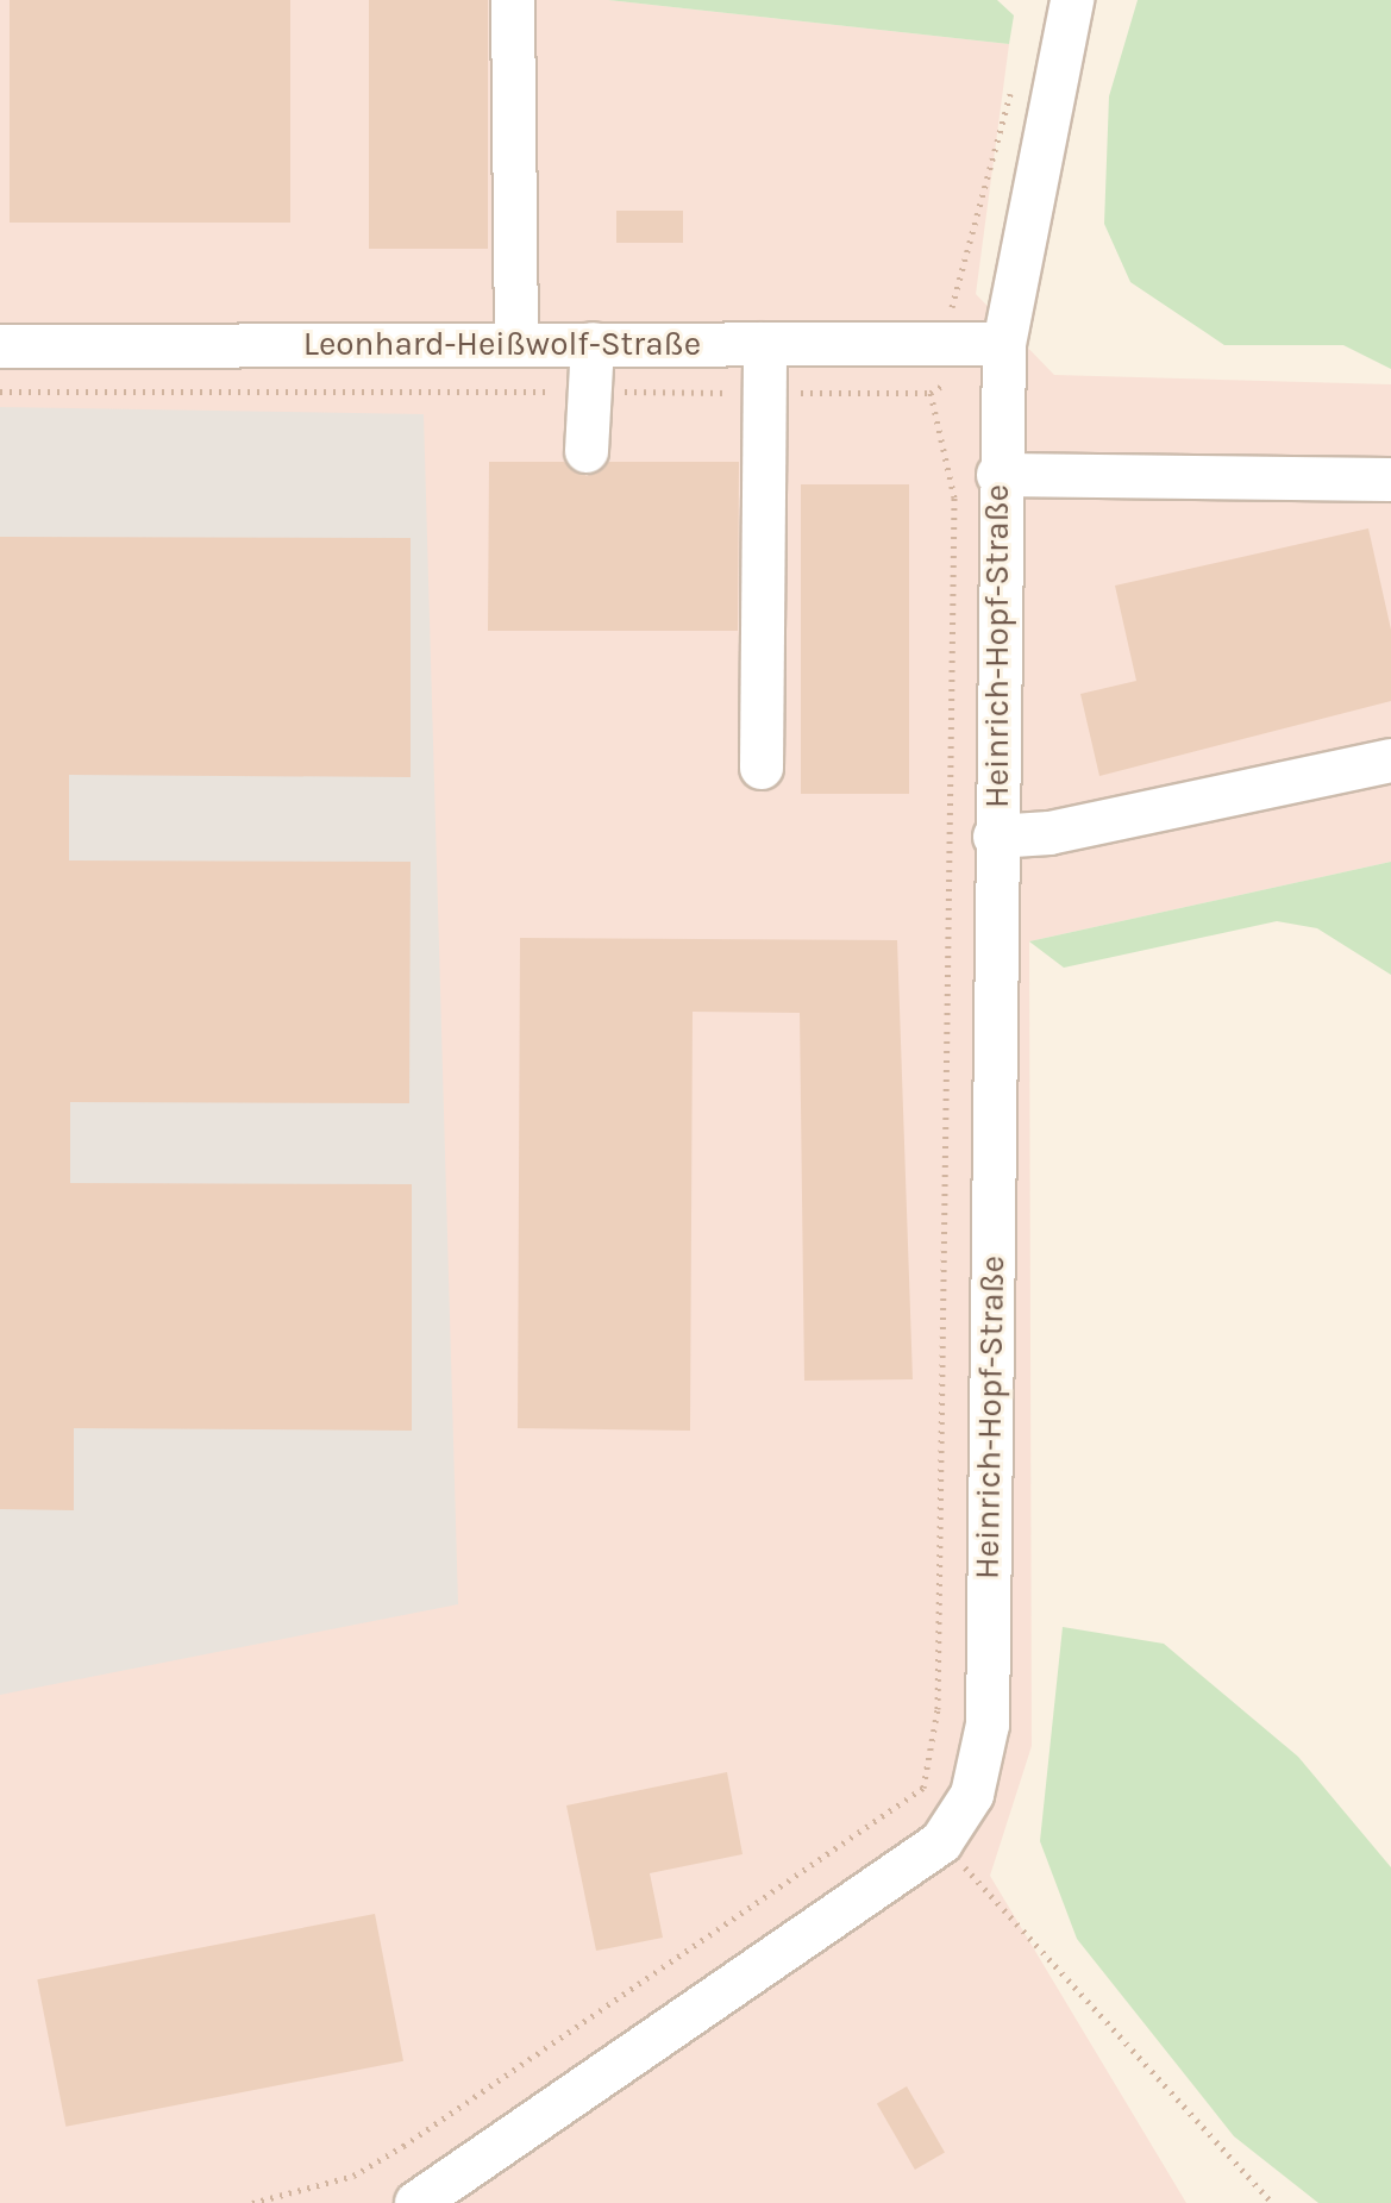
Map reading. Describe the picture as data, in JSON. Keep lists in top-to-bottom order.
{
  "streets": {
    "street": ["Leonhard-Heißwolf-Straße", "Heinrich-Hopf-Straße"]
  },
  "crossings": [
    ["Leonhard-Heißwolf-Straße", "Heinrich-Hopf-Straße"]
  ]
}
